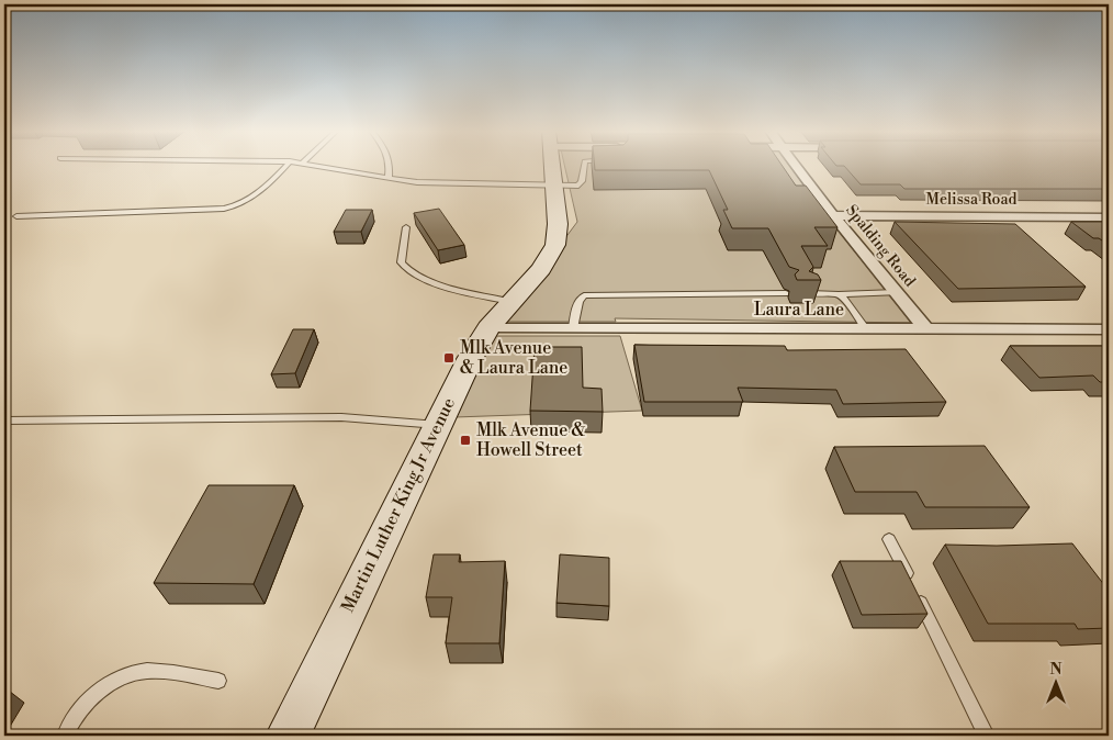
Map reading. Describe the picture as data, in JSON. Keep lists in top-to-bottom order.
{
  "streets": {
    "street": [
      "Melissa Road",
      "Spalding Road",
      "Laura Lane",
      "Martin Luther King Jr Avenue"
    ]
  },
  "crossings": [
    ["Melissa Road", "Spalding Road"],
    ["Spalding Road", "Laura Lane"],
    ["Laura Lane", "Martin Luther King Jr Avenue"]
  ],
  "places": {
    "transit": ["Mlk Avenue & Laura Lane", "Mlk Avenue & Howell Street"]
  },
  "north": "top"
}
